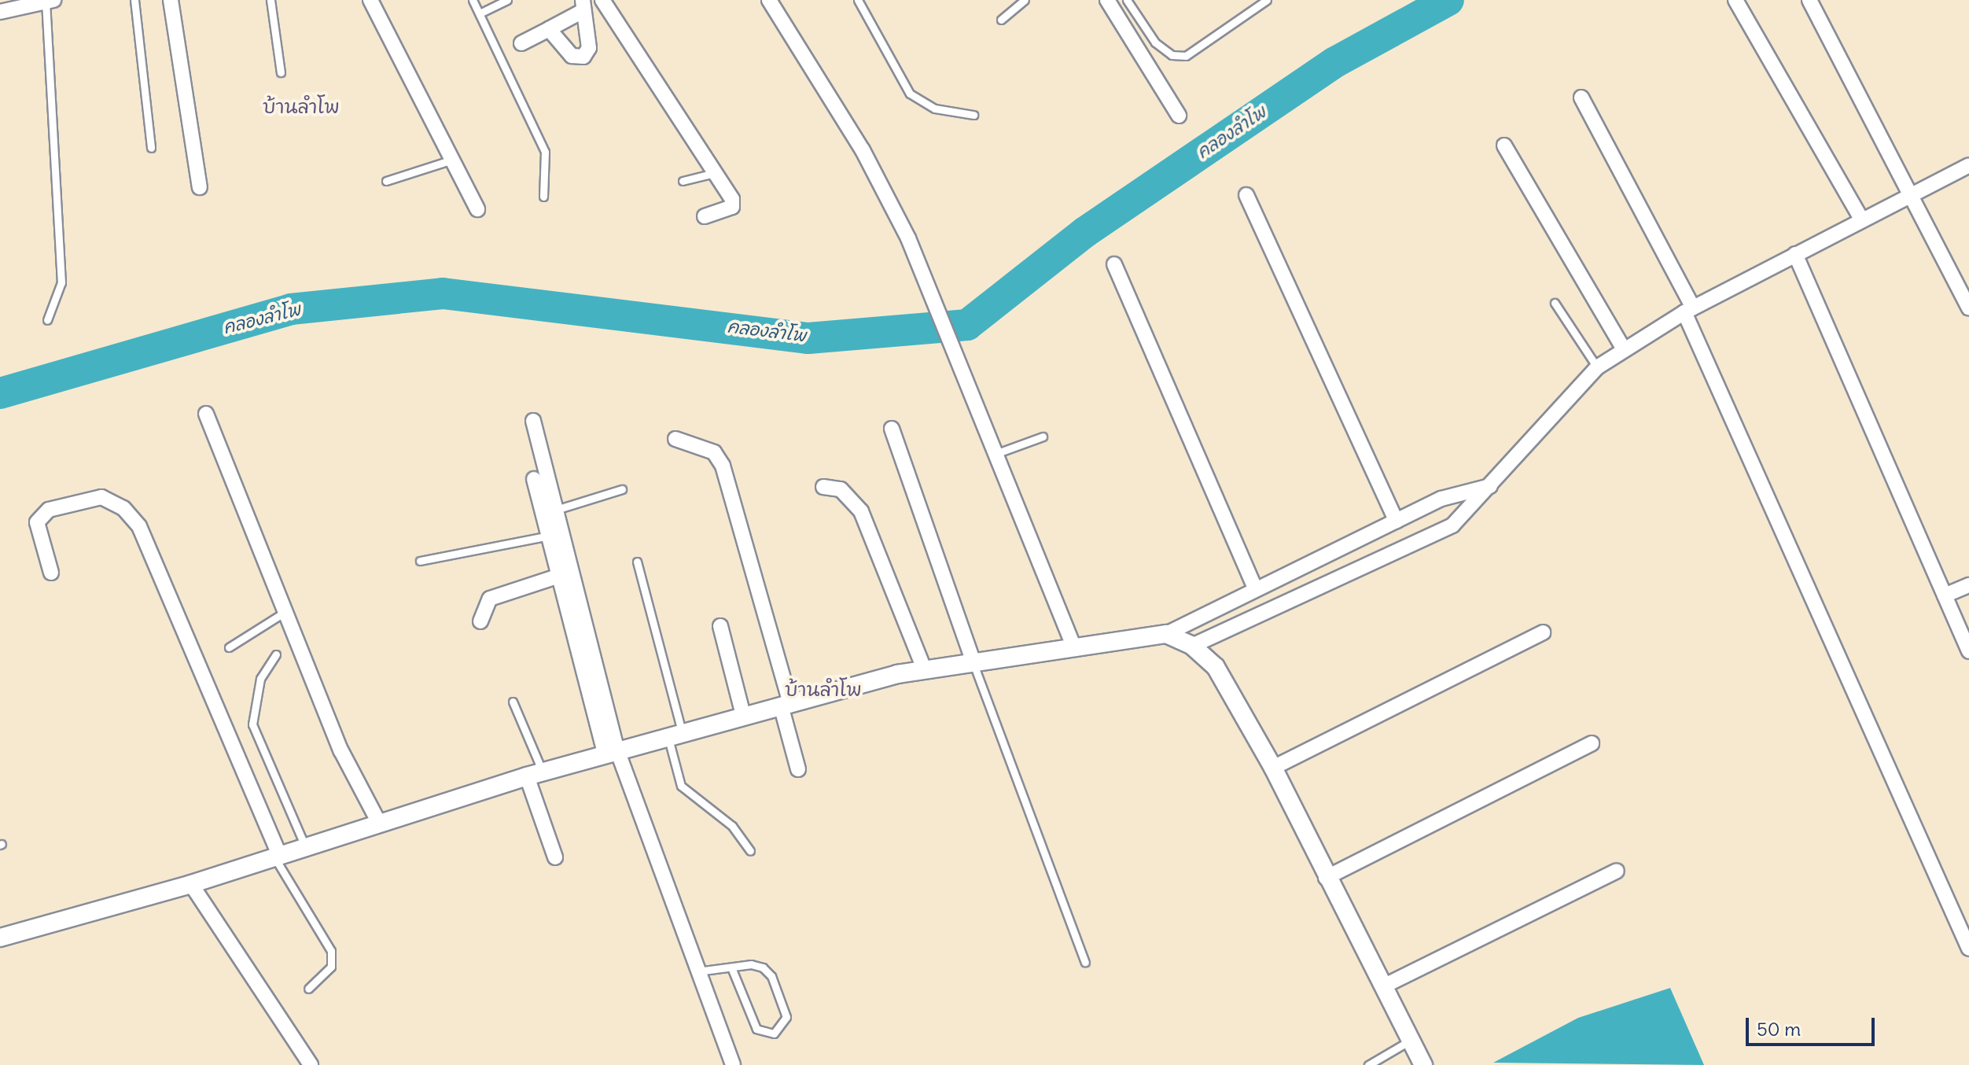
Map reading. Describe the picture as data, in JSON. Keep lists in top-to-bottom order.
{
  "districts": ["บ้านลำโพ", "บ้านลำโพ"],
  "water": ["คลองลำโพ"],
  "scale_bar": "50 m"
}
